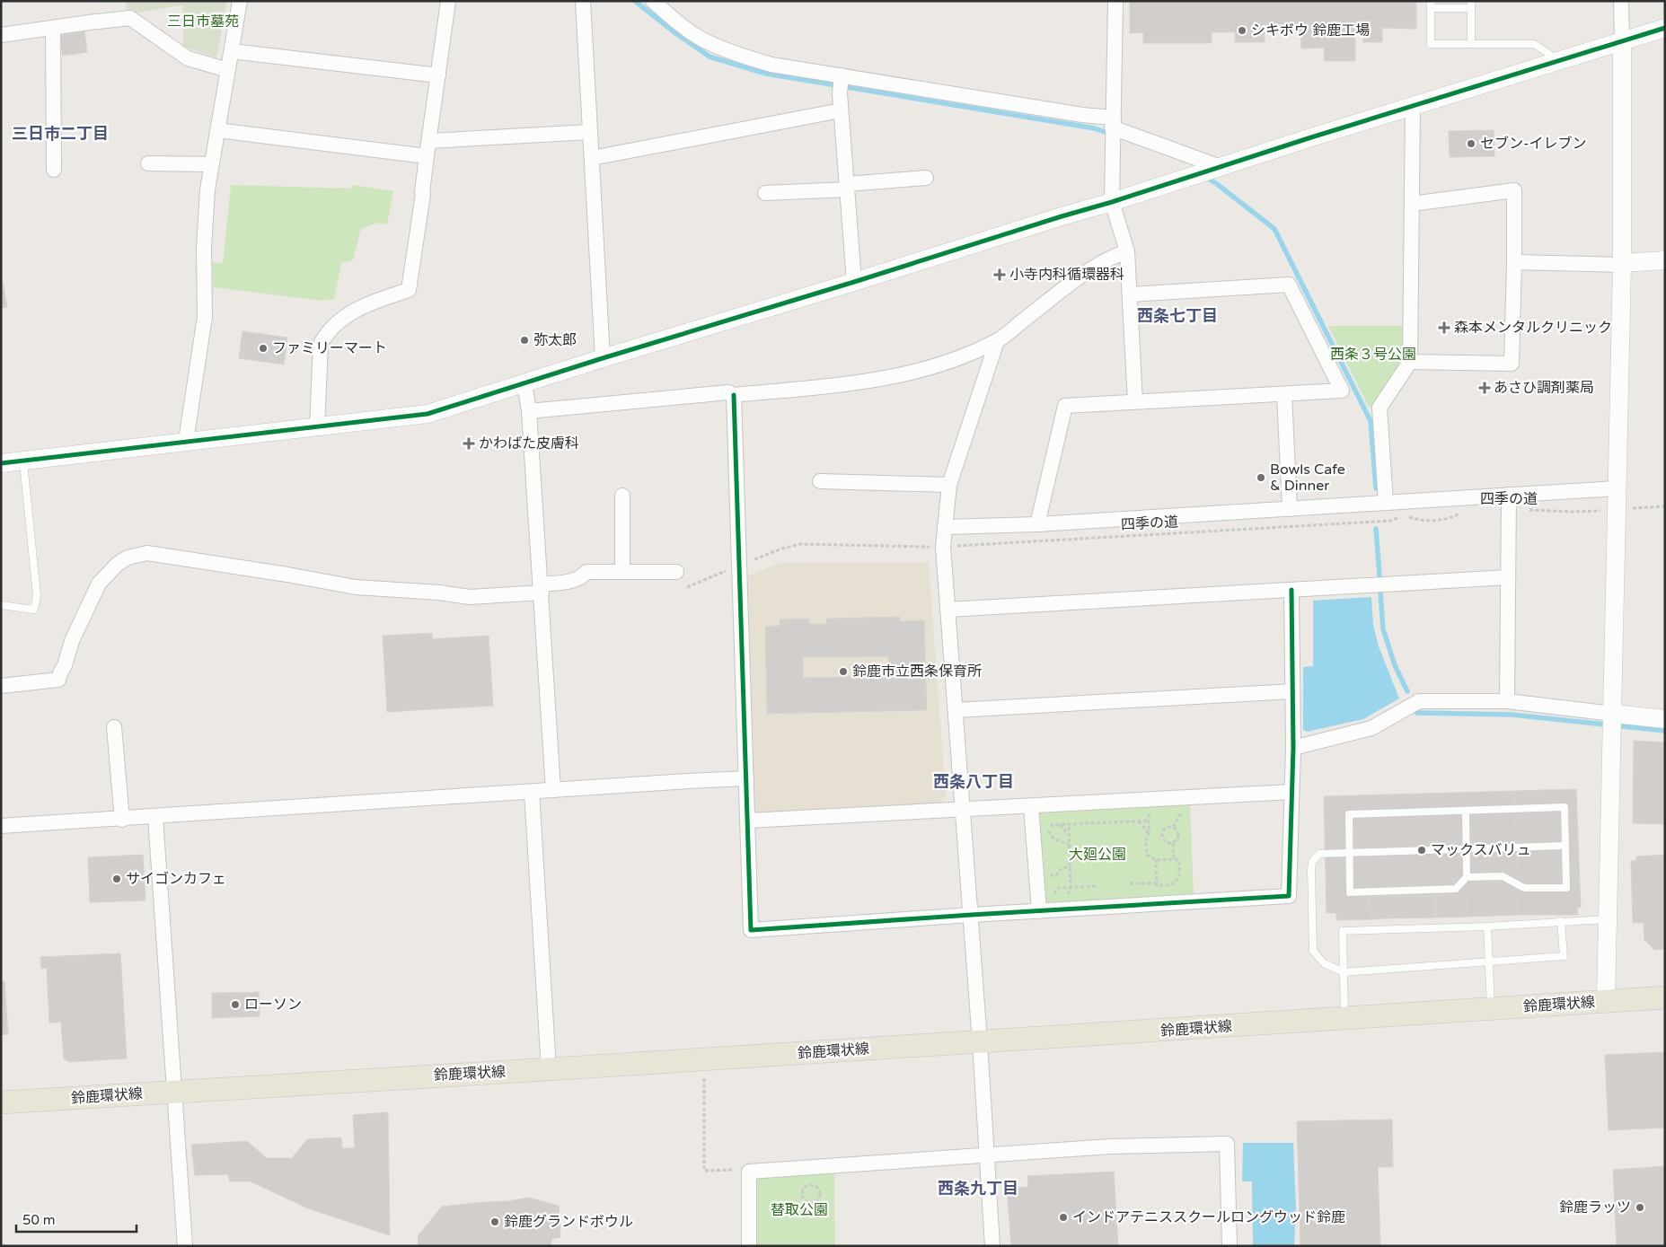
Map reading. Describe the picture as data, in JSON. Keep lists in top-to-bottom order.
{
  "streets": {
    "main road": ["鈴鹿環状線"],
    "path": ["四季の道"]
  },
  "districts": [
    "三日市二丁目",
    "西条七丁目",
    "西条八丁目",
    "西条九丁目"
  ],
  "parks": [
    "三日市墓苑",
    "西条３号公園",
    "大廻公園",
    "替取公園"
  ],
  "places": {
    "other": [
      "シキボウ 鈴鹿工場",
      "セブン-イレブン",
      "弥太郎",
      "ファミリーマート",
      "Bowls Cafe & Dinner",
      "鈴鹿市立西条保育所",
      "マックスバリュ",
      "サイゴンカフェ",
      "ローソン",
      "鈴鹿ラッツ",
      "インドアテニススクールロングウッド鈴鹿",
      "鈴鹿グランドボウル"
    ],
    "health": [
      "小寺内科循環器科",
      "森本メンタルクリニック",
      "あさひ調剤薬局",
      "かわばた皮膚科"
    ]
  },
  "scale_bar": "50 m"
}
